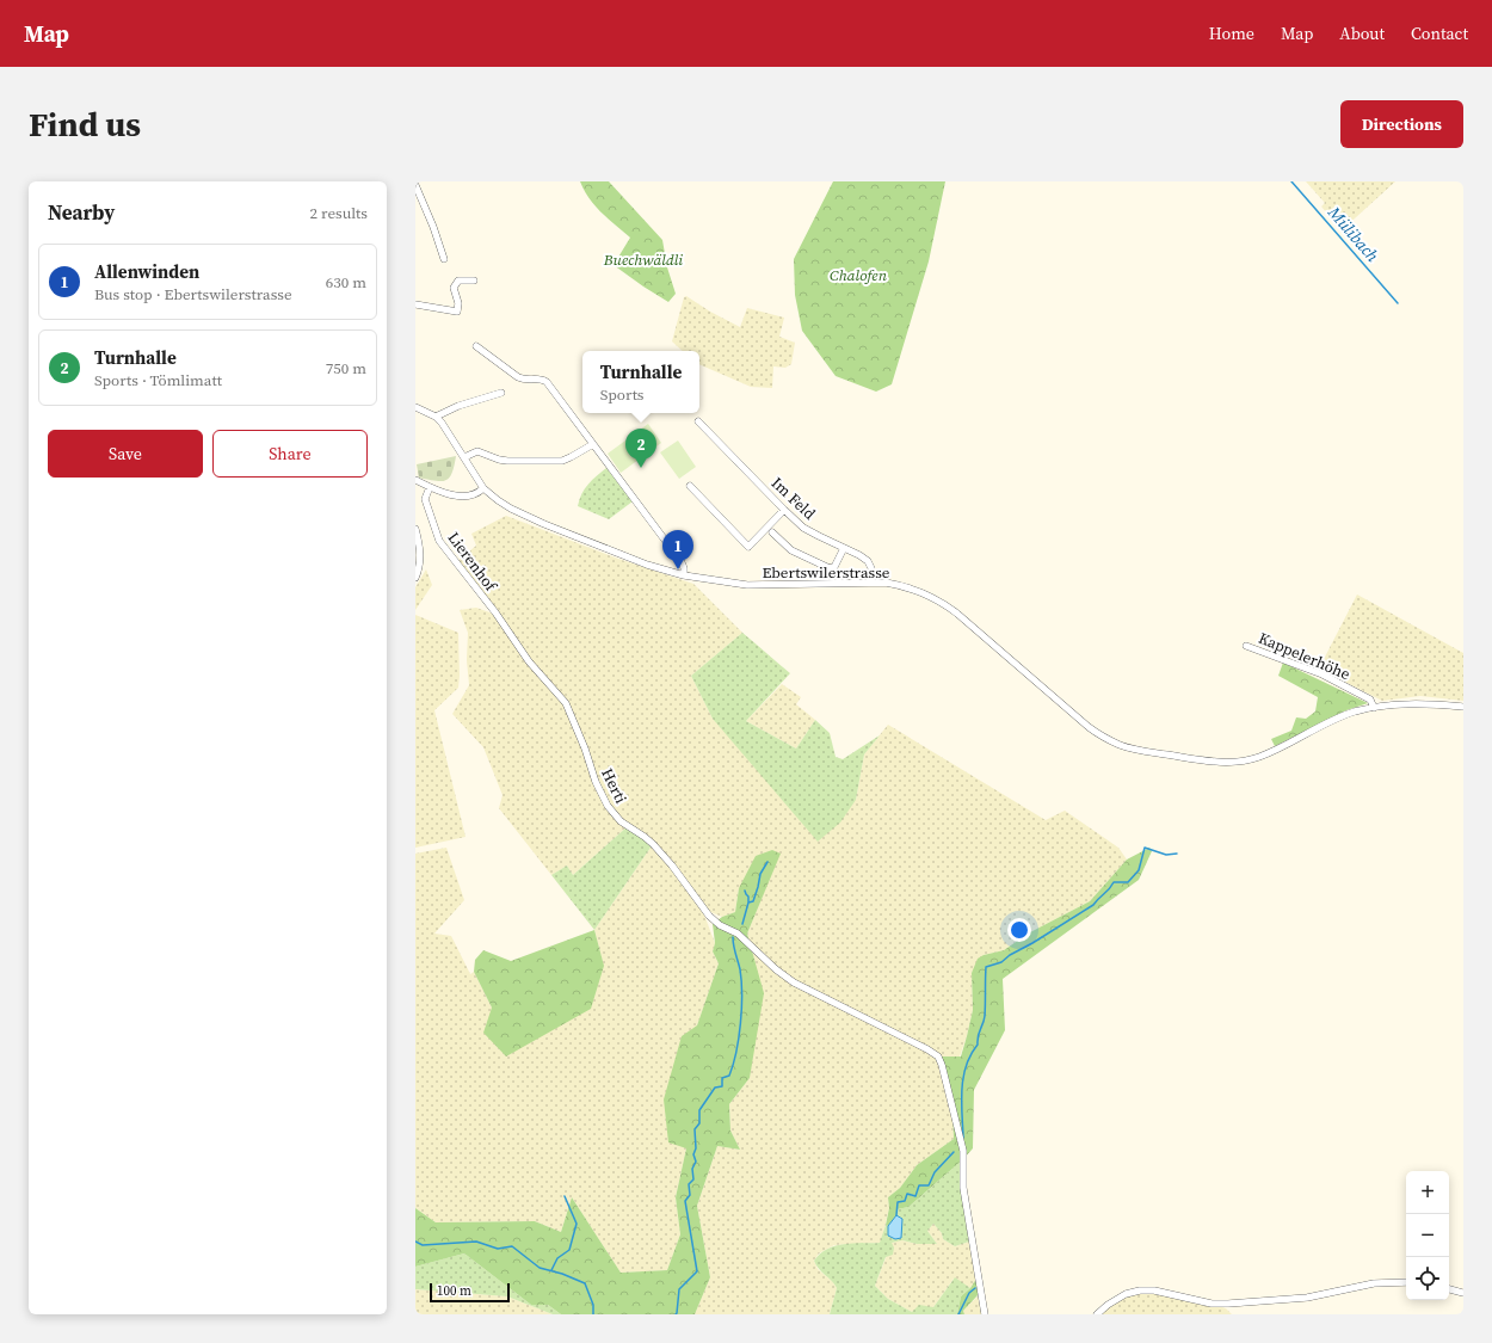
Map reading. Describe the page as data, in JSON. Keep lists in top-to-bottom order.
{
  "streets": {
    "street": [
      "Im Feld",
      "Lierenhof",
      "Ebertswilerstrasse",
      "Kappelerhöhe",
      "Herti"
    ]
  },
  "crossings": [
    ["Im Feld", "Ebertswilerstrasse"],
    ["Lierenhof", "Herti"],
    ["Ebertswilerstrasse", "Kappelerhöhe"]
  ],
  "water": ["Mülibach"],
  "parks": ["Buechwäldli", "Chalofen"],
  "scale_bar": "100 m",
  "page": {
    "header": "Map",
    "nav": [
      "Home",
      "Map",
      "About",
      "Contact"
    ],
    "buttons": [
      "Directions",
      ["Save", "Share"]
    ],
    "title": "Find us",
    "heading": ["Nearby", "2 results"],
    "list": [
      {
        "mark": "1",
        "name": "Allenwinden",
        "note": "Bus stop · Ebertswilerstrasse",
        "value": "630 m"
      },
      {
        "mark": "2",
        "name": "Turnhalle",
        "note": "Sports · Tömlimatt",
        "value": "750 m"
      }
    ],
    "popup": ["Turnhalle", "Sports"],
    "pins": ["2", "1"],
    "map_buttons": ["+", "−"],
    "scale": "100 m"
  }
}
